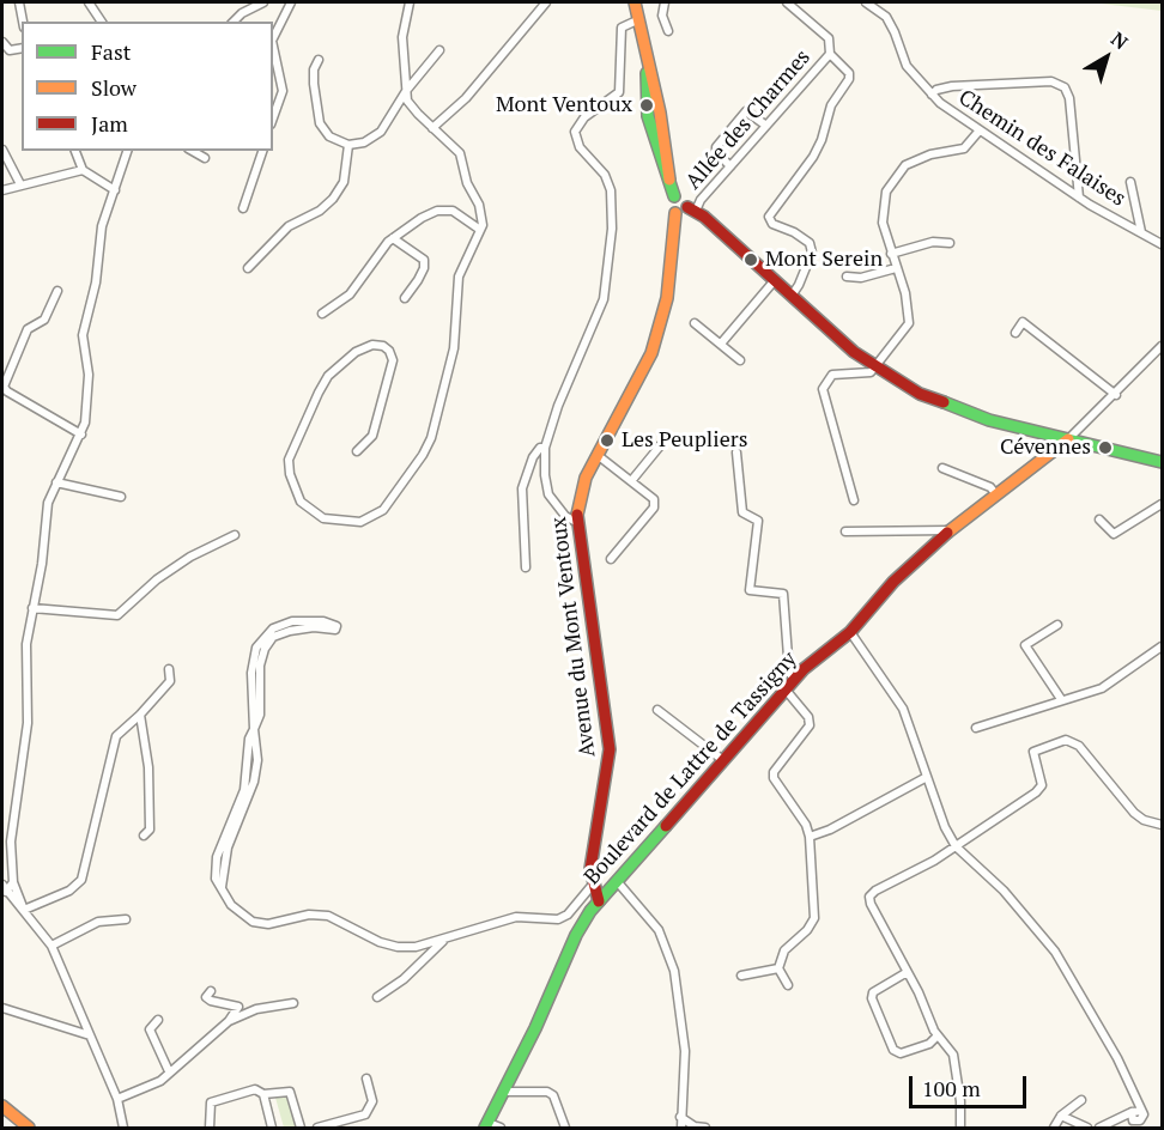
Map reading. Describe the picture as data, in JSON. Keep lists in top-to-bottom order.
{
  "streets": {
    "street": [
      "Allée des Charmes",
      "Chemin des Falaises",
      "Avenue du Mont Ventoux",
      "Boulevard de Lattre de Tassigny"
    ]
  },
  "crossings": [
    ["Avenue du Mont Ventoux", "Boulevard de Lattre de Tassigny"]
  ],
  "places": [
    "Mont Ventoux",
    "Mont Serein",
    "Les Peupliers",
    "Cévennes"
  ],
  "legend": ["Fast", "Slow", "Jam"],
  "scale_bar": "100 m",
  "north": "top right"
}
